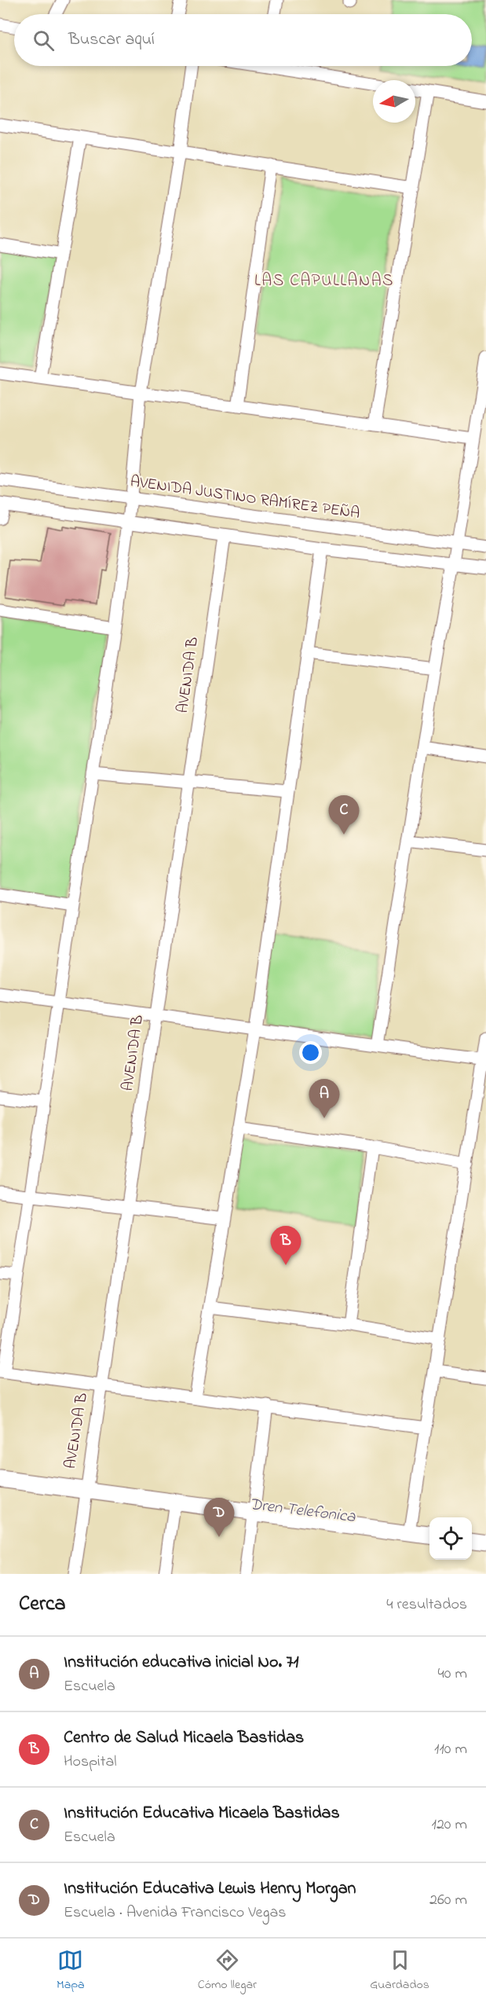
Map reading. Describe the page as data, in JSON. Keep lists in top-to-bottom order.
{
  "streets": {
    "street": ["AVENIDA JUSTINO RAMÍREZ PEÑA", "AVENIDA B"]
  },
  "districts": ["LAS CAPULLANAS"],
  "water": ["Dren Telefonica"],
  "north": "left",
  "page": {
    "search": "Buscar aquí",
    "pins": [
      "C",
      "A",
      "B",
      "D"
    ],
    "heading": ["Cerca", "4 resultados"],
    "list": [
      {
        "mark": "A",
        "name": "Institución educativa inicial No. 71",
        "note": "Escuela",
        "value": "40 m"
      },
      {
        "mark": "B",
        "name": "Centro de Salud Micaela Bastidas",
        "note": "Hospital",
        "value": "110 m"
      },
      {
        "mark": "C",
        "name": "Institución Educativa Micaela Bastidas",
        "note": "Escuela",
        "value": "120 m"
      },
      {
        "mark": "D",
        "name": "Institución Educativa Lewis Henry Morgan",
        "note": "Escuela · Avenida Francisco Vegas",
        "value": "260 m"
      }
    ],
    "nav": ["Mapa", "Cómo llegar", "Guardados"]
  }
}
